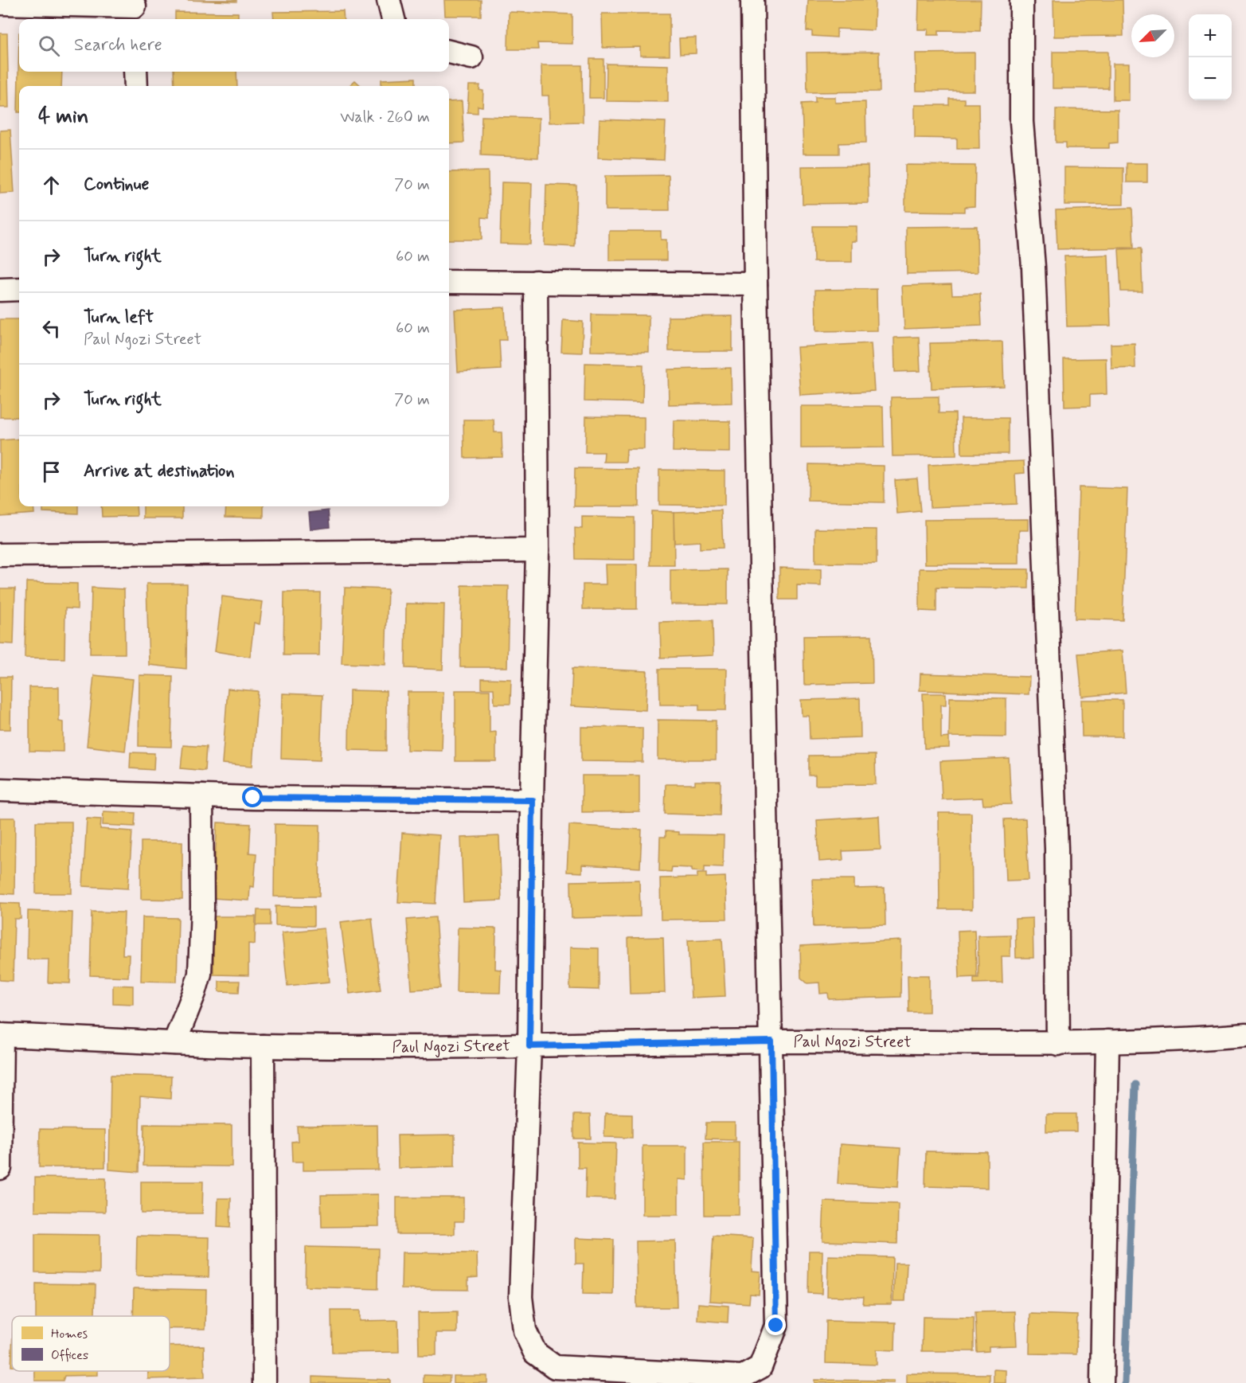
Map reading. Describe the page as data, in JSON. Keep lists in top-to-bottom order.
{
  "streets": {
    "street": ["Paul Ngozi Street"]
  },
  "legend": ["Homes", "Offices"],
  "north": "bottom left",
  "page": {
    "map_buttons": ["+", "−"],
    "search": "Search here",
    "heading": ["4 min", "Walk · 260 m"],
    "list": [
      ["Continue", "70 m"],
      ["Turn right", "60 m"],
      ["Turn left", "Paul Ngozi Street", "60 m"],
      ["Turn right", "70 m"],
      "Arrive at destination"
    ]
  }
}
